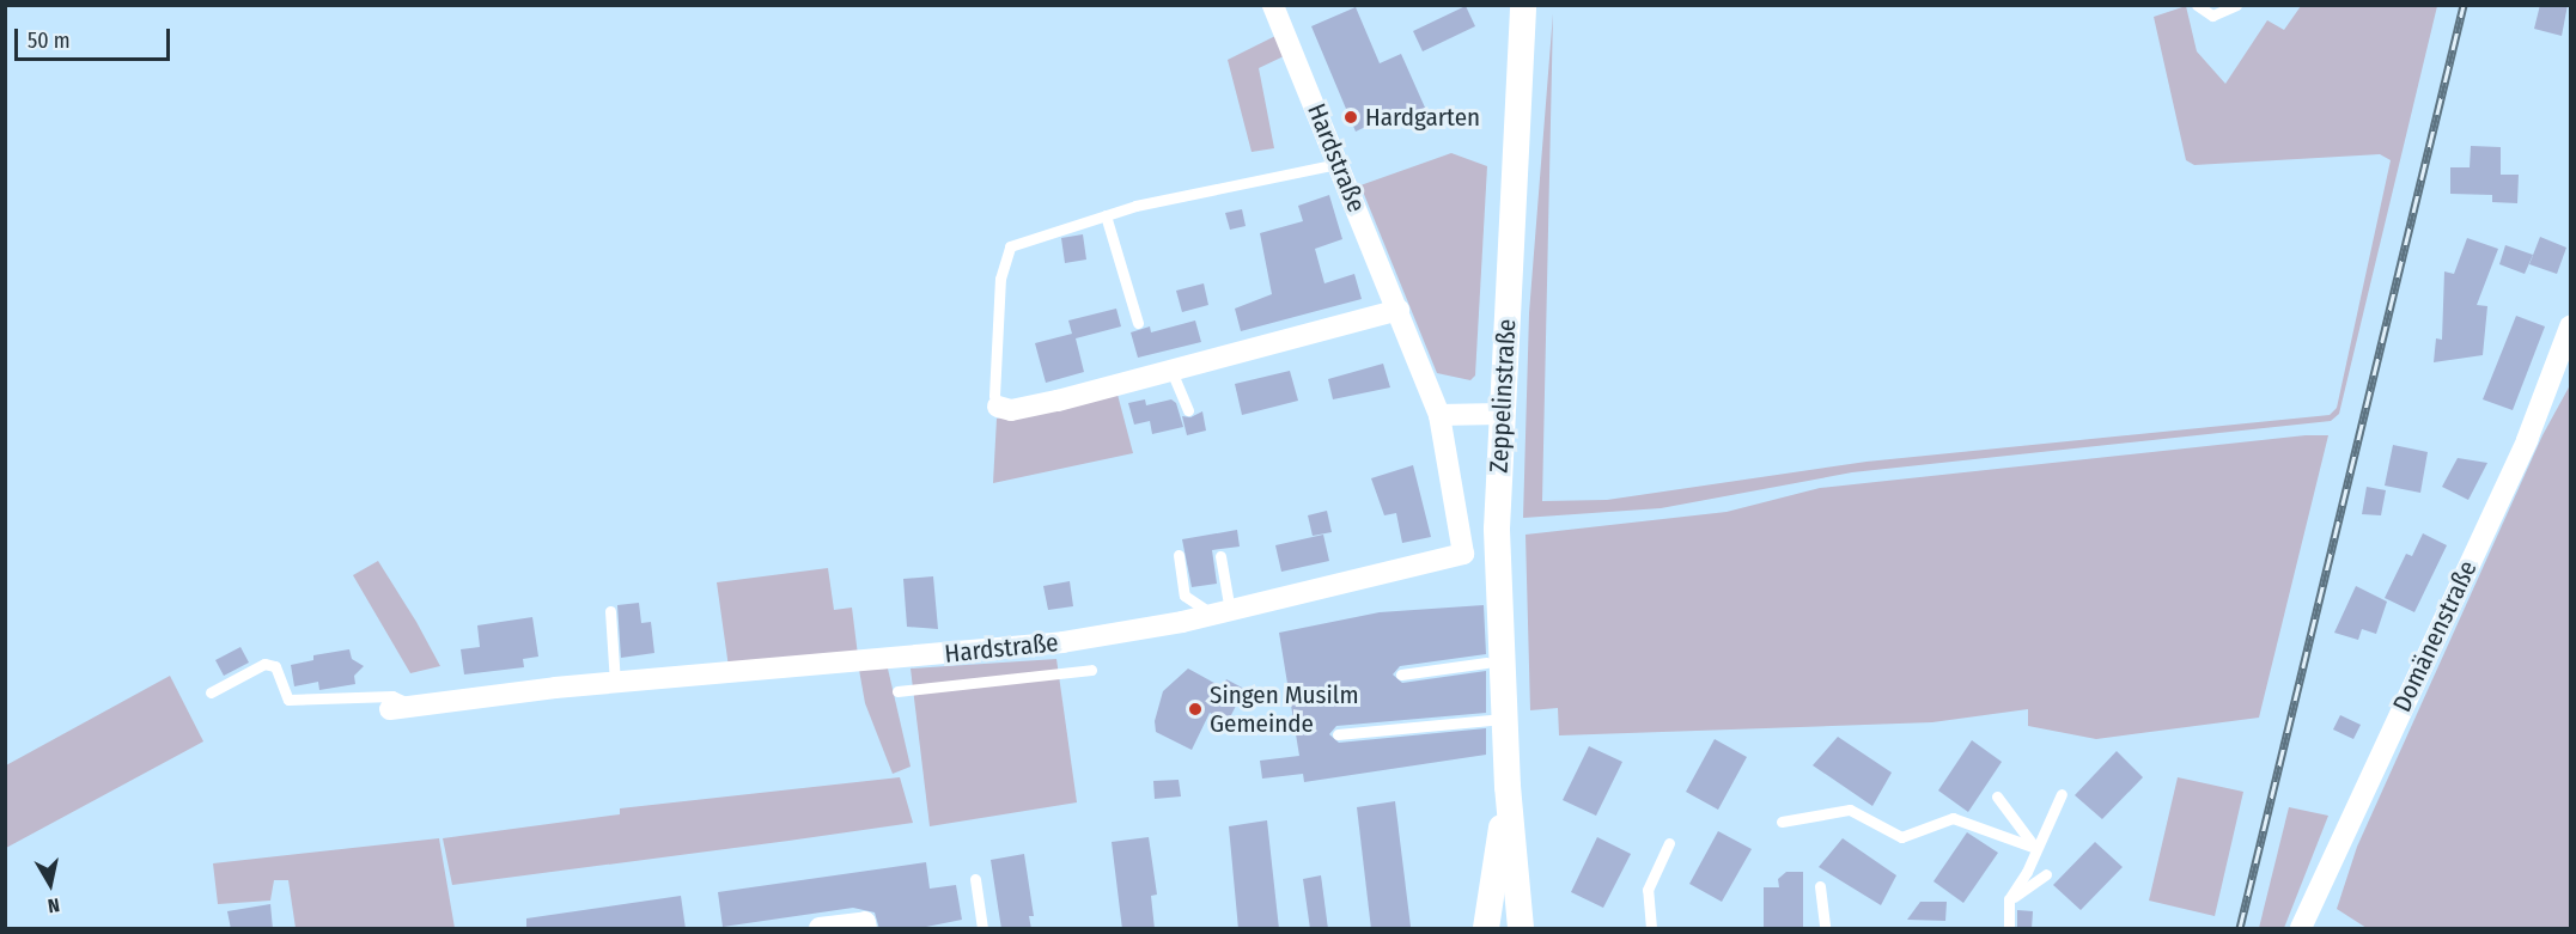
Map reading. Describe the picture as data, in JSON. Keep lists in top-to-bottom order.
{
  "streets": {
    "street": ["Hardstraße", "Zeppelinstraße", "Domänenstraße"]
  },
  "places": ["Hardgarten", "Singen Musilm Gemeinde"],
  "scale_bar": "50 m",
  "north": "bottom"
}
